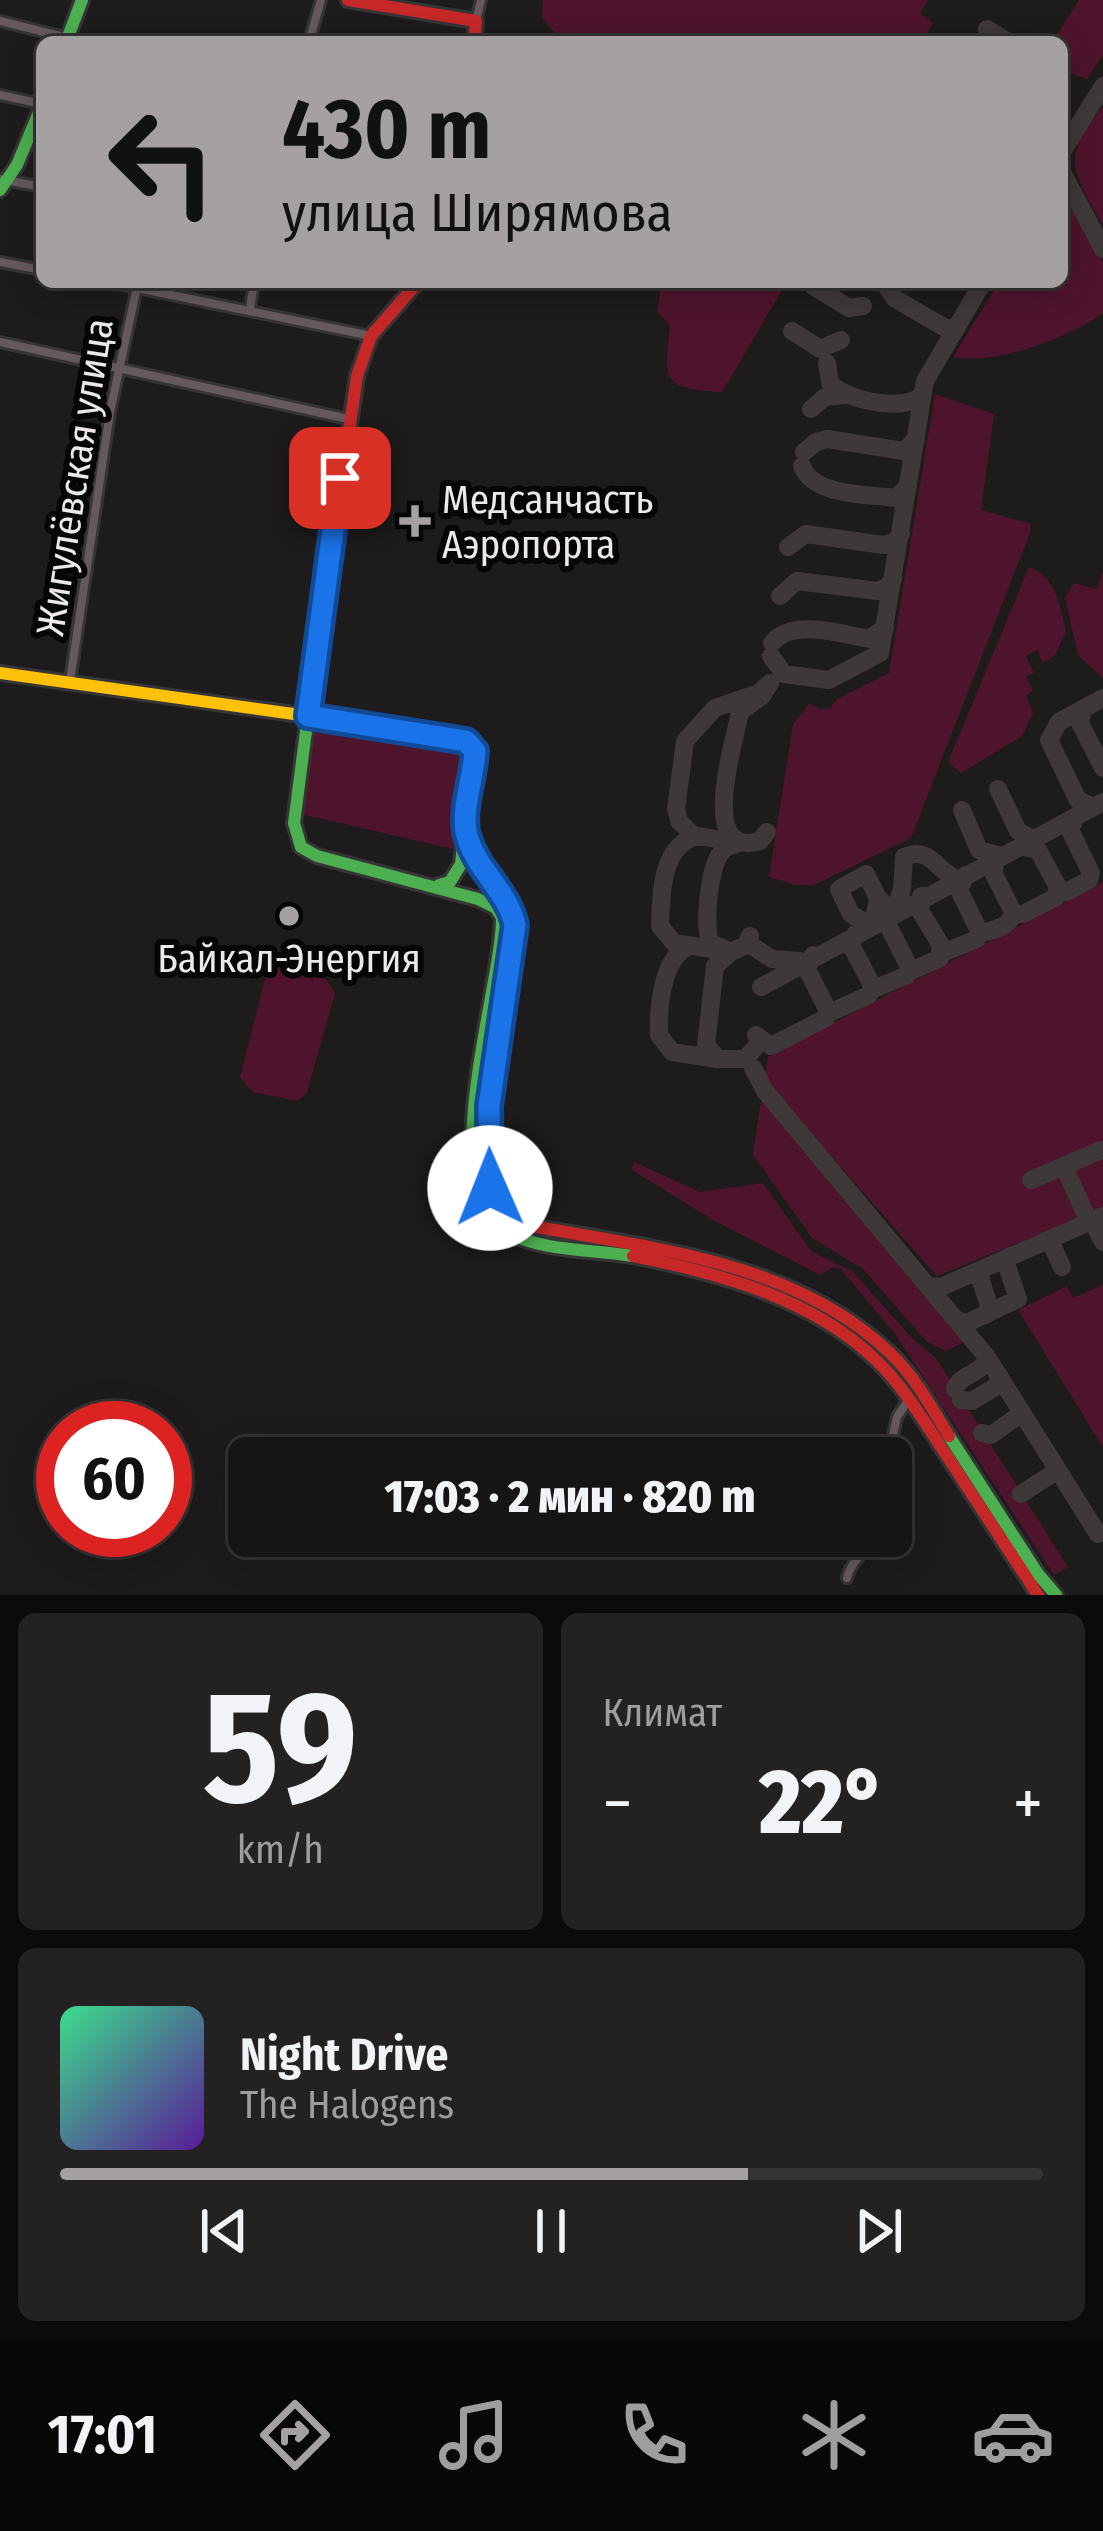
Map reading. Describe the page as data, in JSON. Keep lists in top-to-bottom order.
{
  "streets": {
    "street": ["Жигулёвская улица"]
  },
  "places": {
    "health": ["Медсанчасть Аэропорта"],
    "other": ["Байкал-Энергия"]
  },
  "page": {
    "turn": ["430 m", "улица Ширямова"],
    "limit": "60",
    "trip": "17:03 · 2 мин · 820 m",
    "tile": [
      ["59", "km/h"],
      "Климат"
    ],
    "heat": ["−", "22°", "+"],
    "song": ["Night Drive", "The Halogens"],
    "tabs": "17:01"
  }
}
